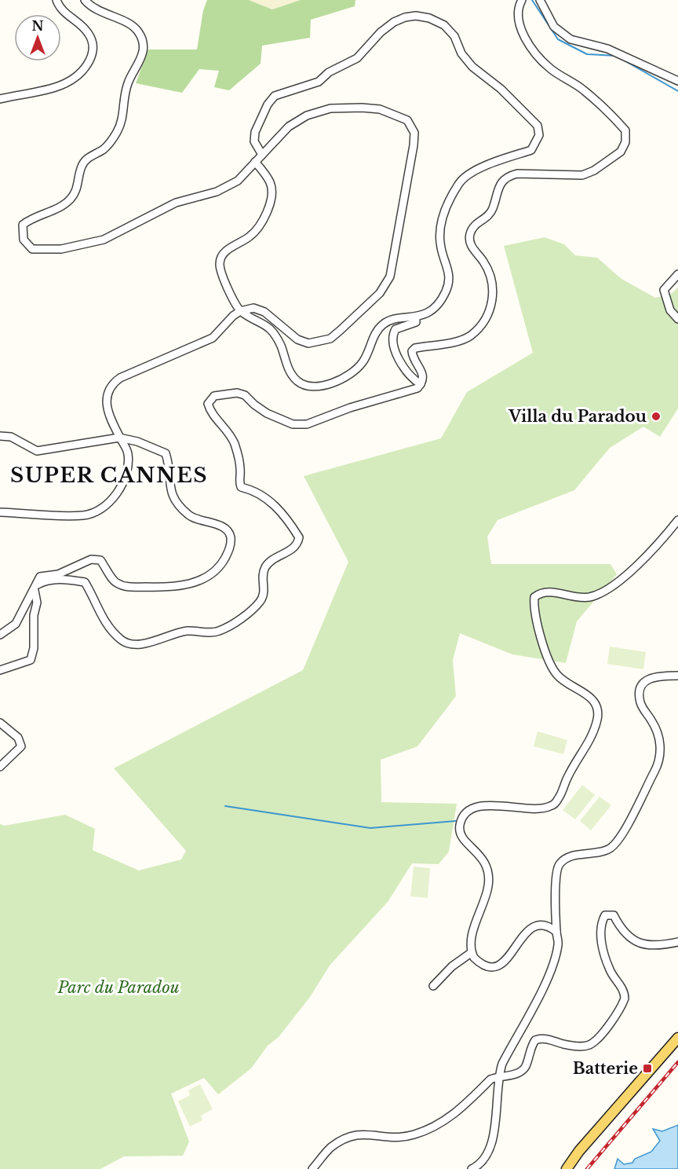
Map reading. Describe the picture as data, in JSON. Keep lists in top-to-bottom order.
{
  "districts": ["SUPER CANNES"],
  "parks": ["Parc du Paradou"],
  "places": {
    "other": ["Villa du Paradou"],
    "transit": ["Batterie"]
  },
  "north": "top"
}
